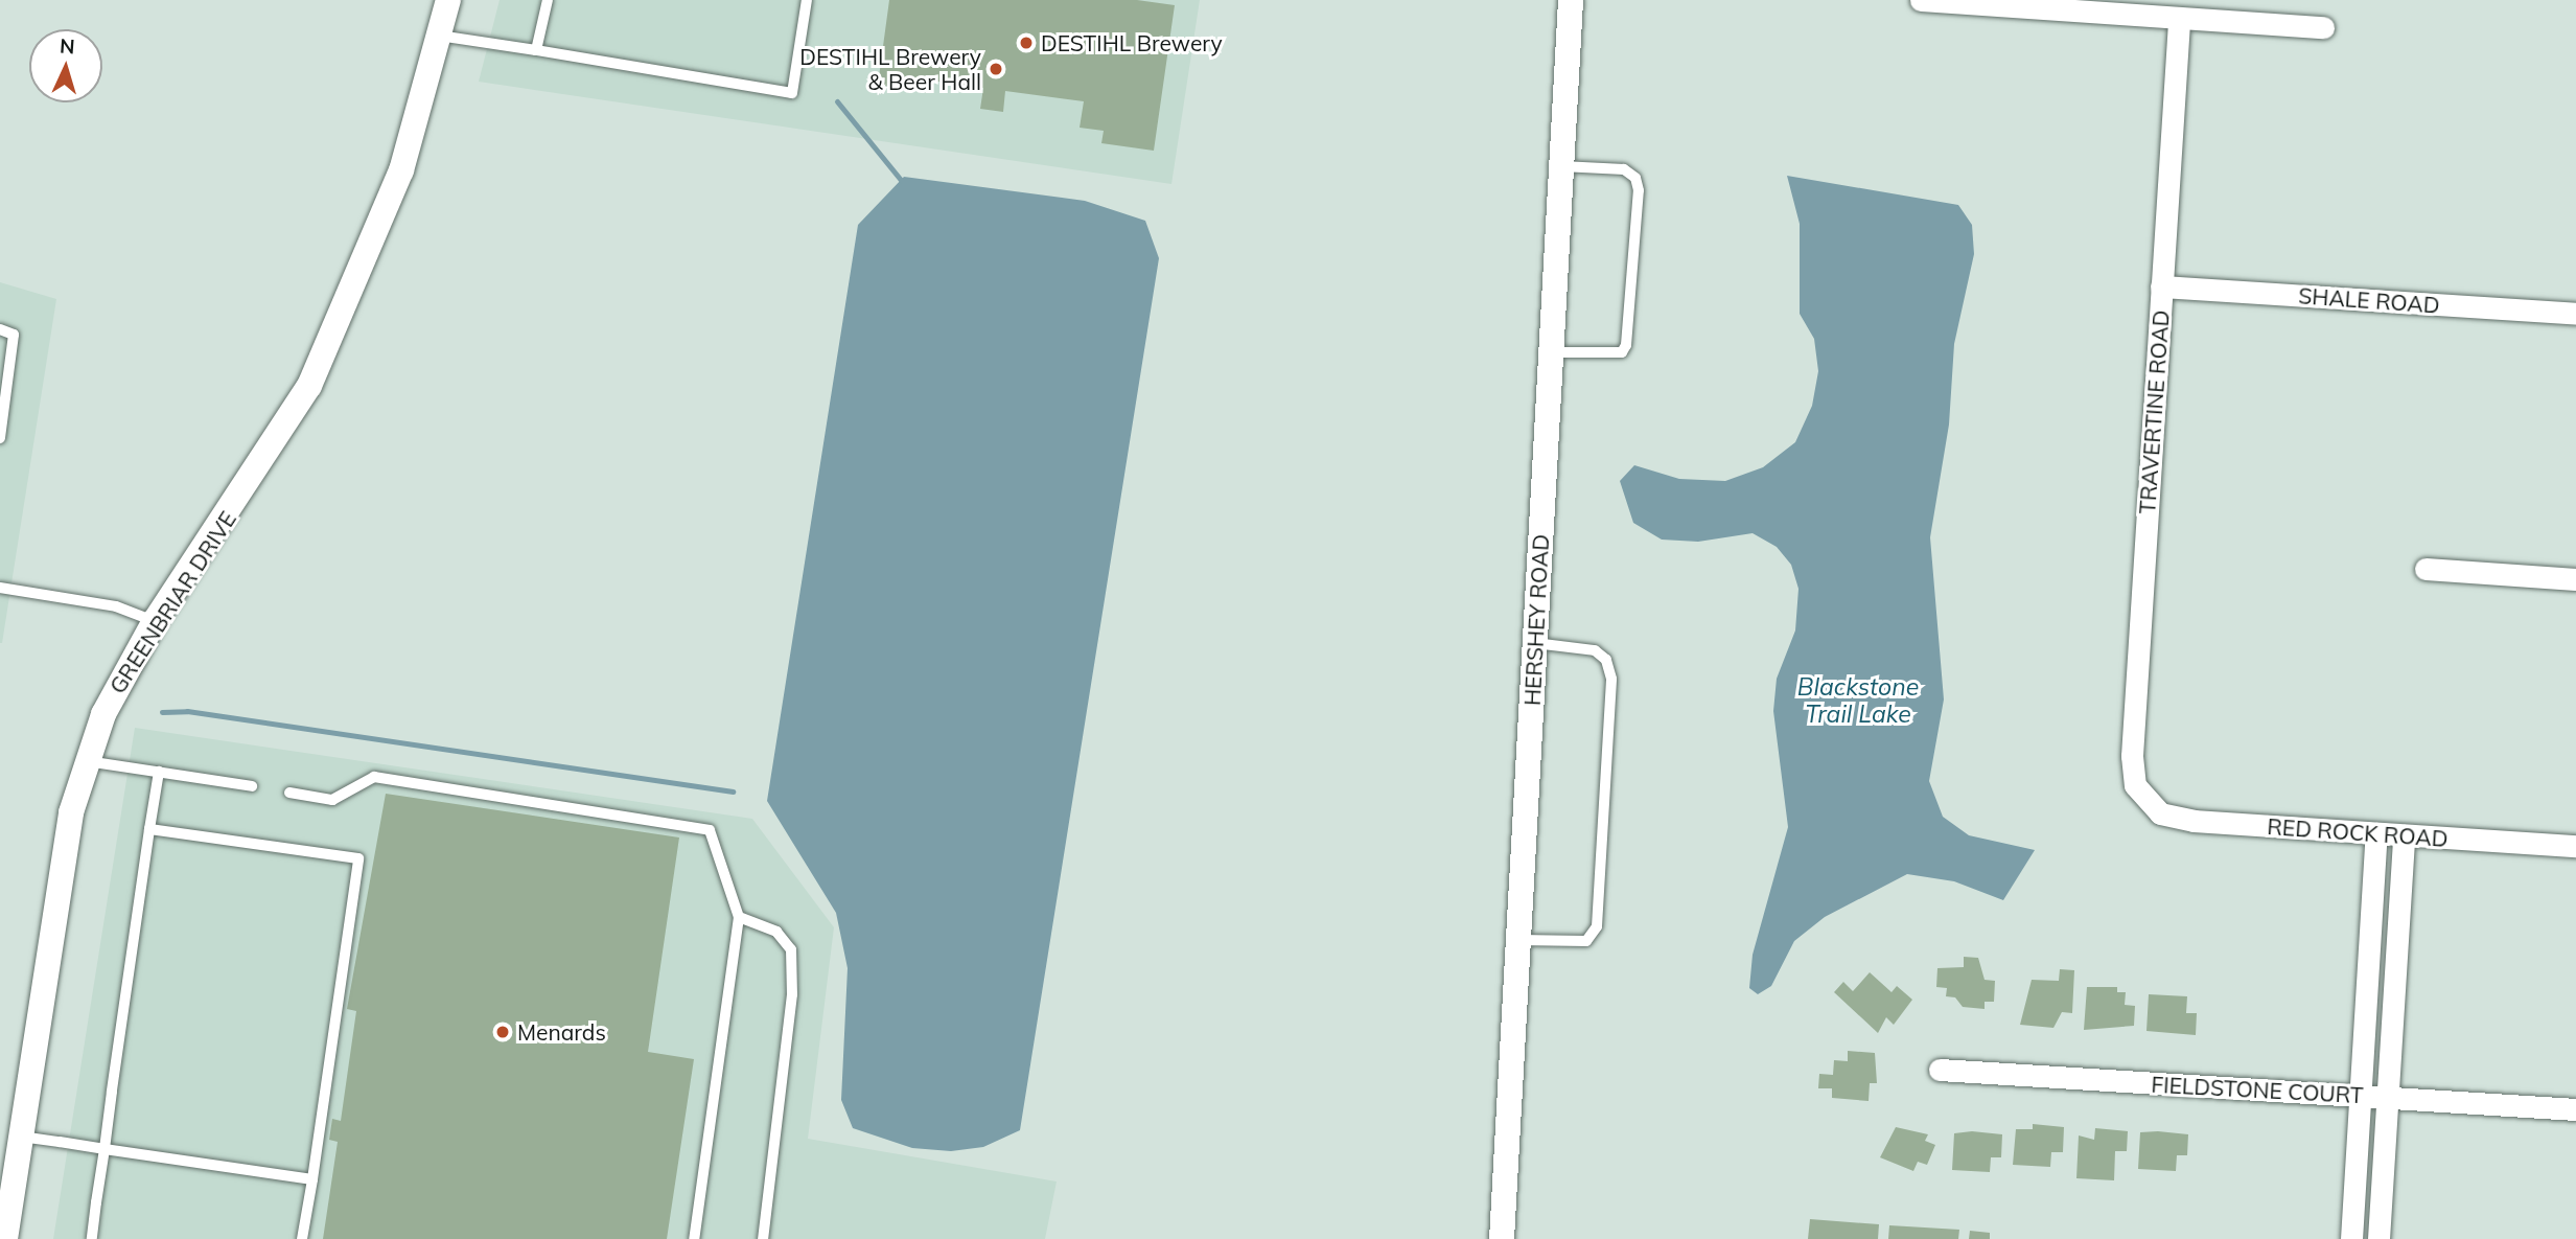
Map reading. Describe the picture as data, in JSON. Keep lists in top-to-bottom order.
{
  "streets": {
    "street": [
      "SHALE ROAD",
      "TRAVERTINE ROAD",
      "GREENBRIAR DRIVE",
      "HERSHEY ROAD",
      "RED ROCK ROAD",
      "FIELDSTONE COURT"
    ]
  },
  "crossings": [
    ["SHALE ROAD", "TRAVERTINE ROAD"],
    ["TRAVERTINE ROAD", "RED ROCK ROAD"]
  ],
  "water": ["Blackstone Trail Lake"],
  "places": ["DESTIHL Brewery", "DESTIHL Brewery & Beer Hall", "Menards"],
  "north": "top"
}
